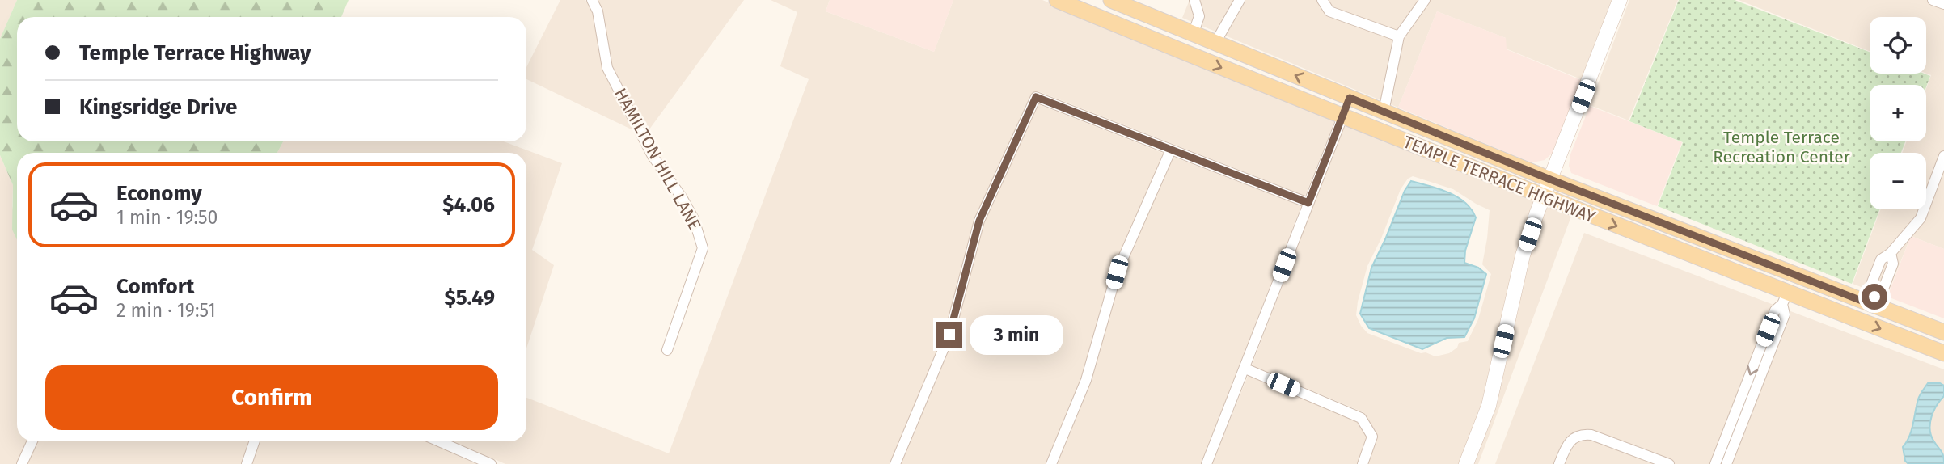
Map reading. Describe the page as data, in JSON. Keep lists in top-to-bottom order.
{
  "streets": {
    "main road": ["TEMPLE TERRACE HIGHWAY"],
    "street": ["HAMILTON HILL LANE"]
  },
  "parks": ["Temple Terrace Recreation Center"],
  "page": {
    "map_buttons": ["+", "−"],
    "banner": ["Temple Terrace Highway", "Kingsridge Drive"],
    "list": [
      {
        "name": "Economy",
        "note": "1 min · 19:50",
        "value": "$4.06"
      },
      {
        "name": "Comfort",
        "note": "2 min · 19:51",
        "value": "$5.49"
      }
    ],
    "bubble": "3 min",
    "buttons": "Confirm"
  }
}
